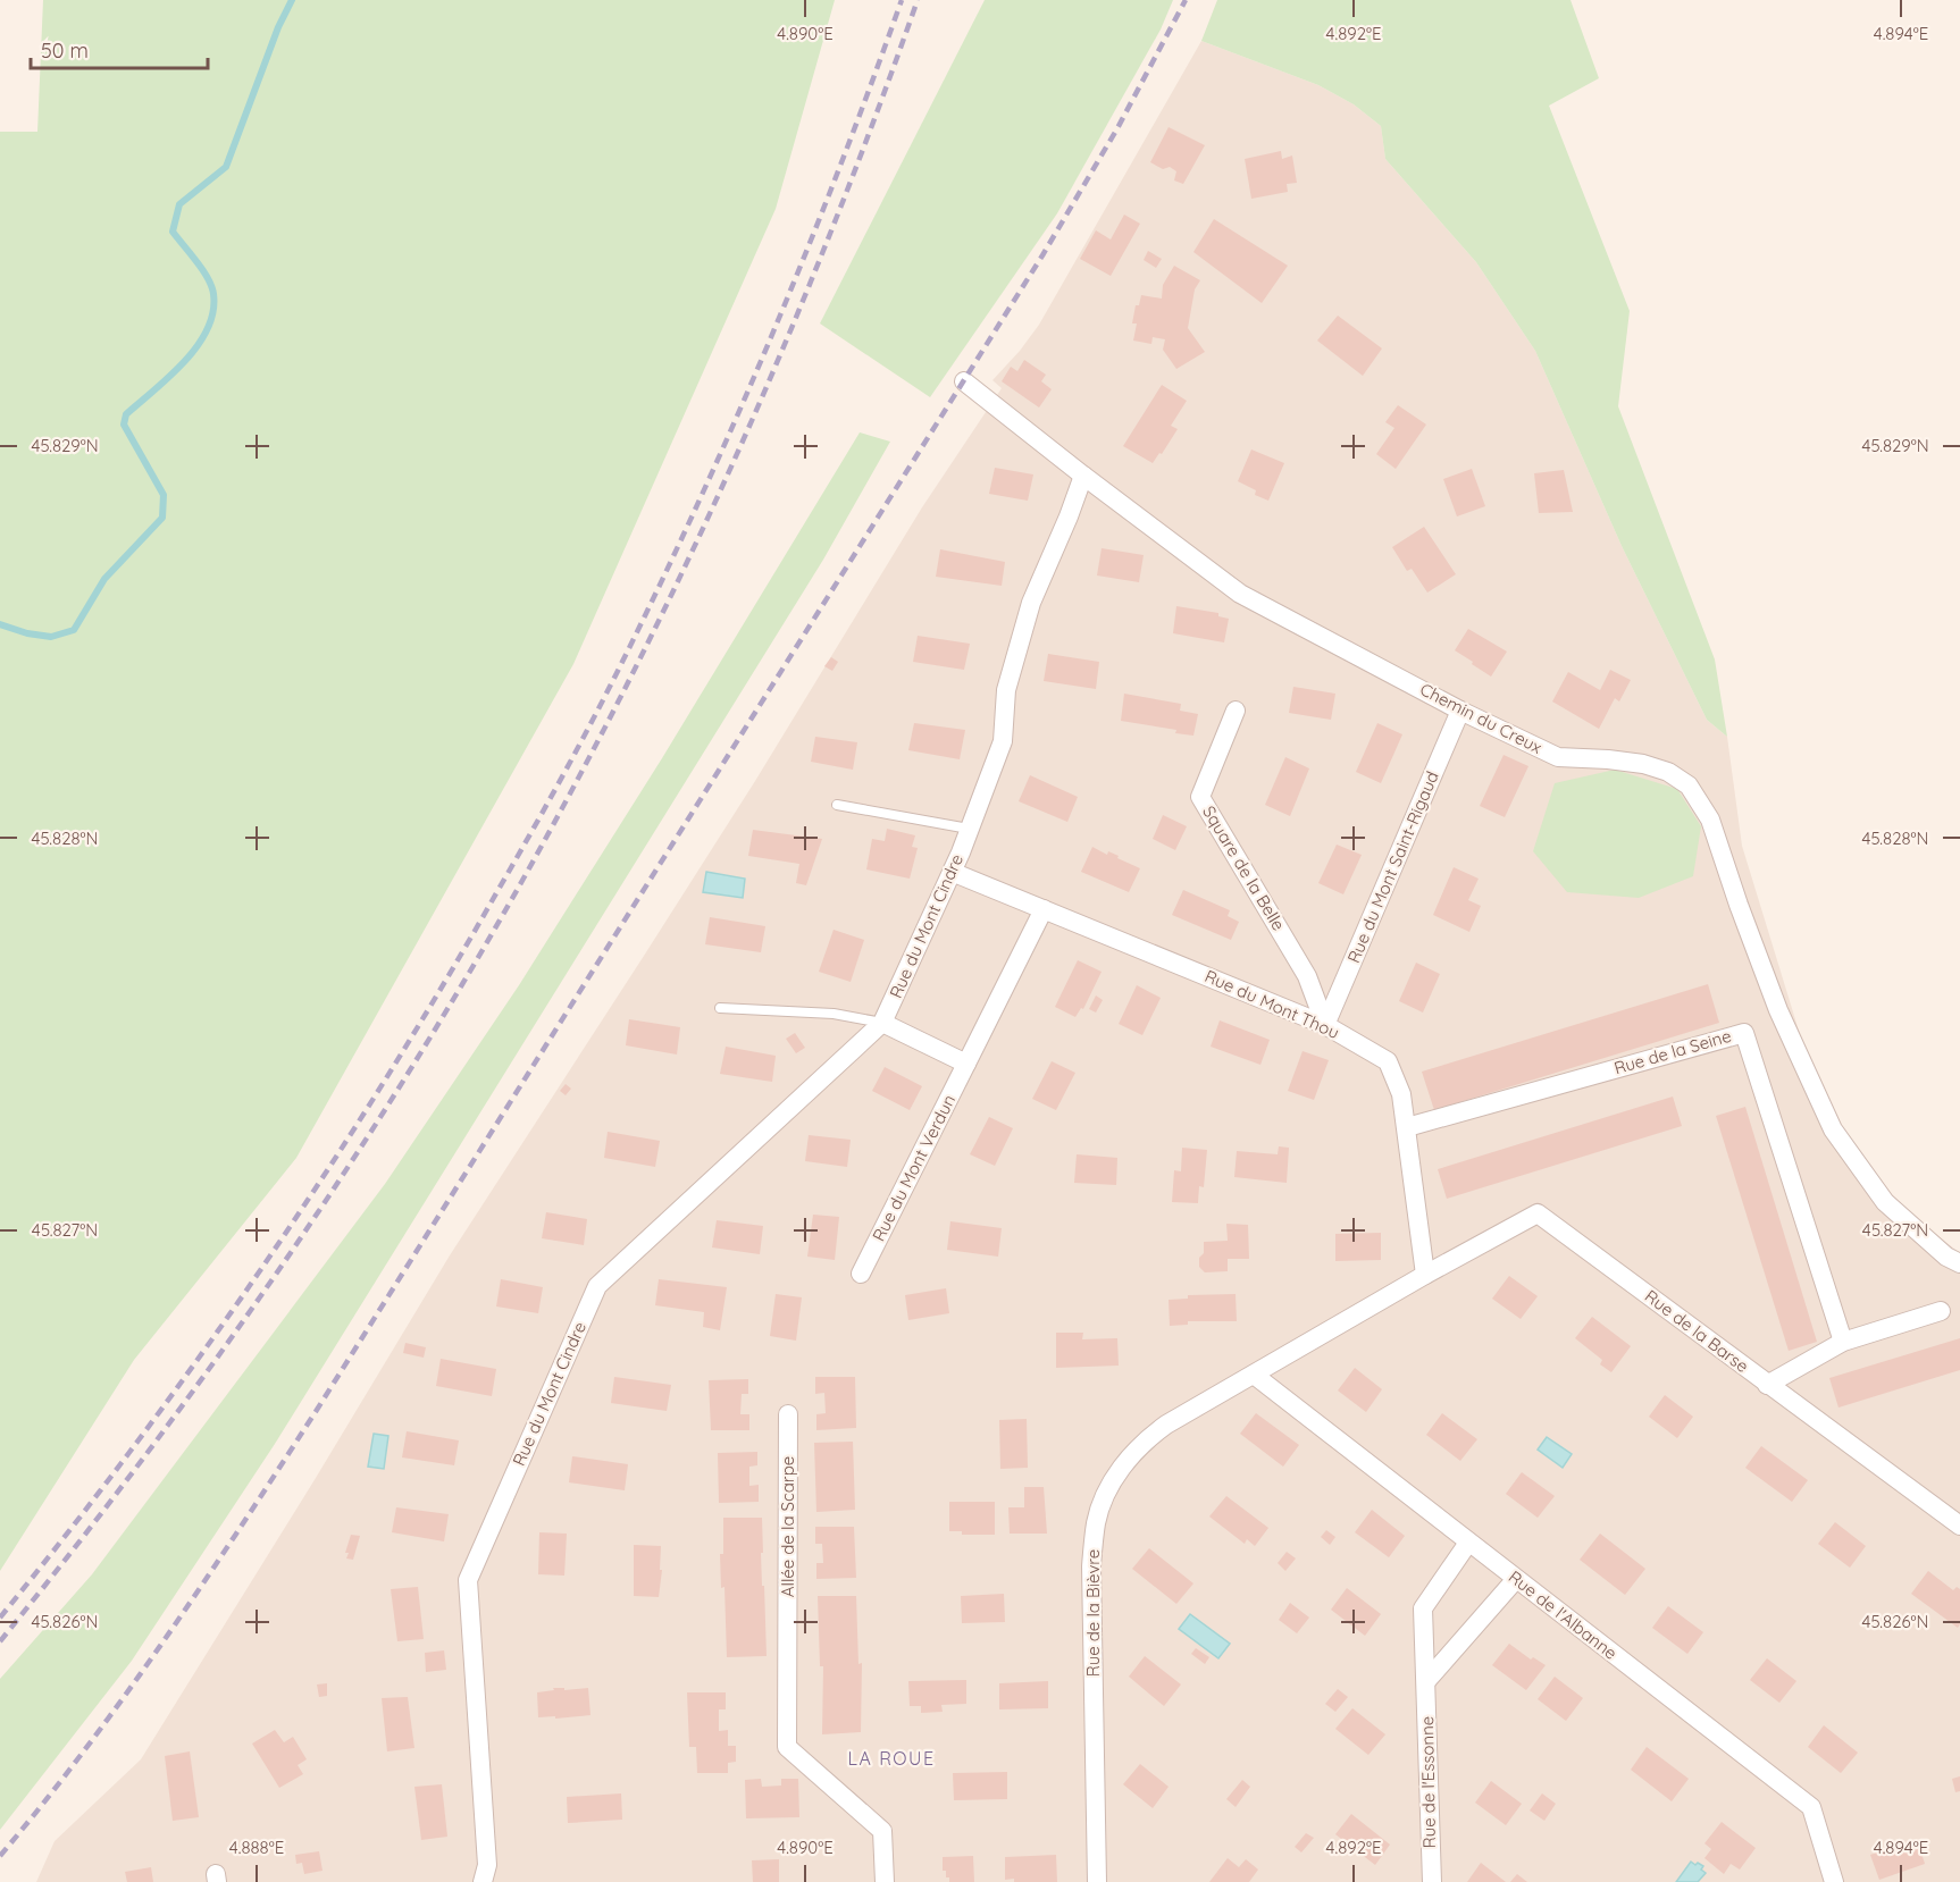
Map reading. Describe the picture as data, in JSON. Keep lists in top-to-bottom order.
{
  "streets": {
    "street": [
      "Chemin du Creux",
      "Rue du Mont Saint-Rigaud",
      "Square de la Belle",
      "Rue du Mont Cindre",
      "Rue du Mont Thou",
      "Rue de la Seine",
      "Rue du Mont Verdun",
      "Rue de la Barse",
      "Allée de la Scarpe",
      "Rue de la Bièvre",
      "Rue de l'Albanne",
      "Rue de l'Essonne"
    ]
  },
  "crossings": [
    ["Chemin du Creux", "Rue du Mont Saint-Rigaud"],
    ["Chemin du Creux", "Rue du Mont Cindre"],
    ["Rue du Mont Saint-Rigaud", "Square de la Belle"],
    ["Rue du Mont Saint-Rigaud", "Rue du Mont Thou"],
    ["Square de la Belle", "Rue du Mont Thou"],
    ["Rue du Mont Cindre", "Rue du Mont Thou"],
    ["Rue du Mont Thou", "Rue de la Seine"],
    ["Rue du Mont Thou", "Rue du Mont Verdun"],
    ["Rue du Mont Thou", "Rue de la Barse"],
    ["Rue du Mont Thou", "Rue de la Bièvre"],
    ["Rue de la Barse", "Rue de la Bièvre"],
    ["Rue de la Bièvre", "Rue de l'Albanne"],
    ["Rue de l'Albanne", "Rue de l'Essonne"]
  ],
  "districts": ["LA ROUE"],
  "scale_bar": "50 m",
  "coordinates": [
    "4.890°E",
    "4.892°E",
    "4.894°E",
    "45.829°N",
    "45.828°N",
    "45.827°N",
    "45.826°N",
    "4.888°E"
  ]
}
